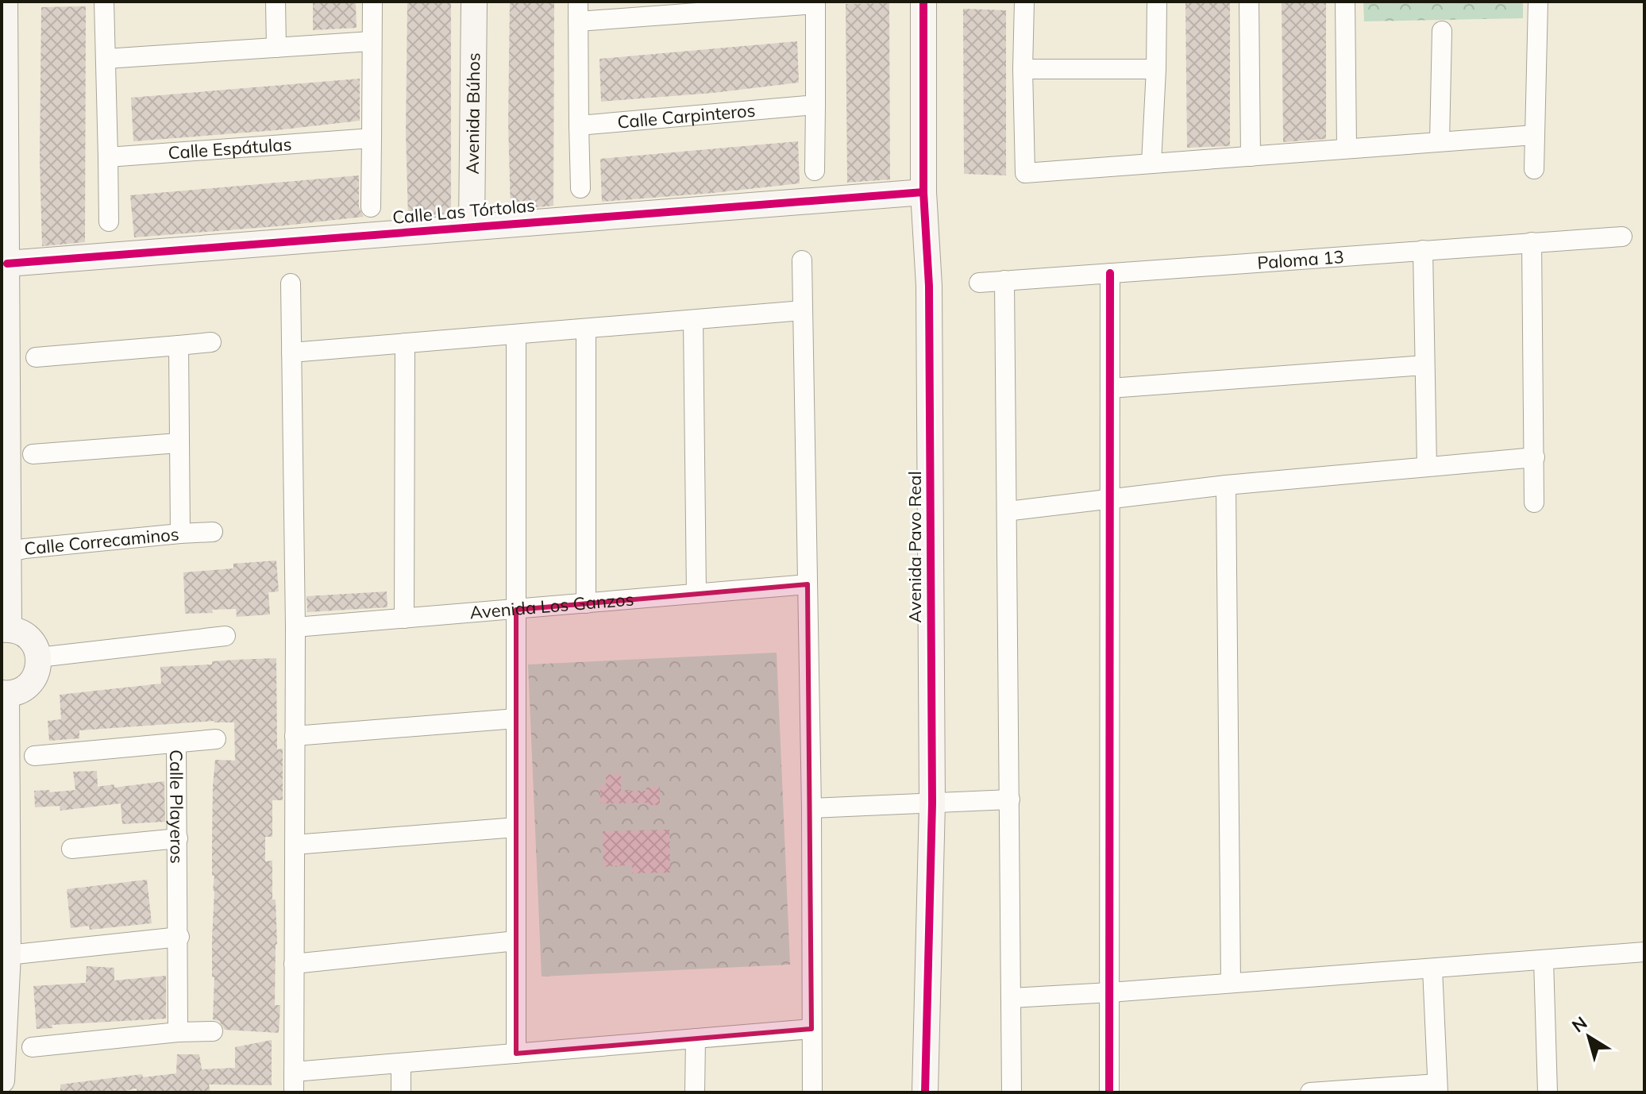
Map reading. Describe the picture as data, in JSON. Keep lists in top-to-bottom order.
{
  "streets": {
    "street": [
      "Avenida Búhos",
      "Calle Carpinteros",
      "Calle Espátulas",
      "Calle Las Tórtolas",
      "Paloma 13",
      "Calle Correcaminos",
      "Avenida Pavo Real",
      "Avenida Los Ganzos",
      "Calle Playeros"
    ]
  },
  "crossings": [
    ["Avenida Búhos", "Calle Las Tórtolas"],
    ["Calle Las Tórtolas", "Avenida Pavo Real"]
  ],
  "north": "top left"
}
